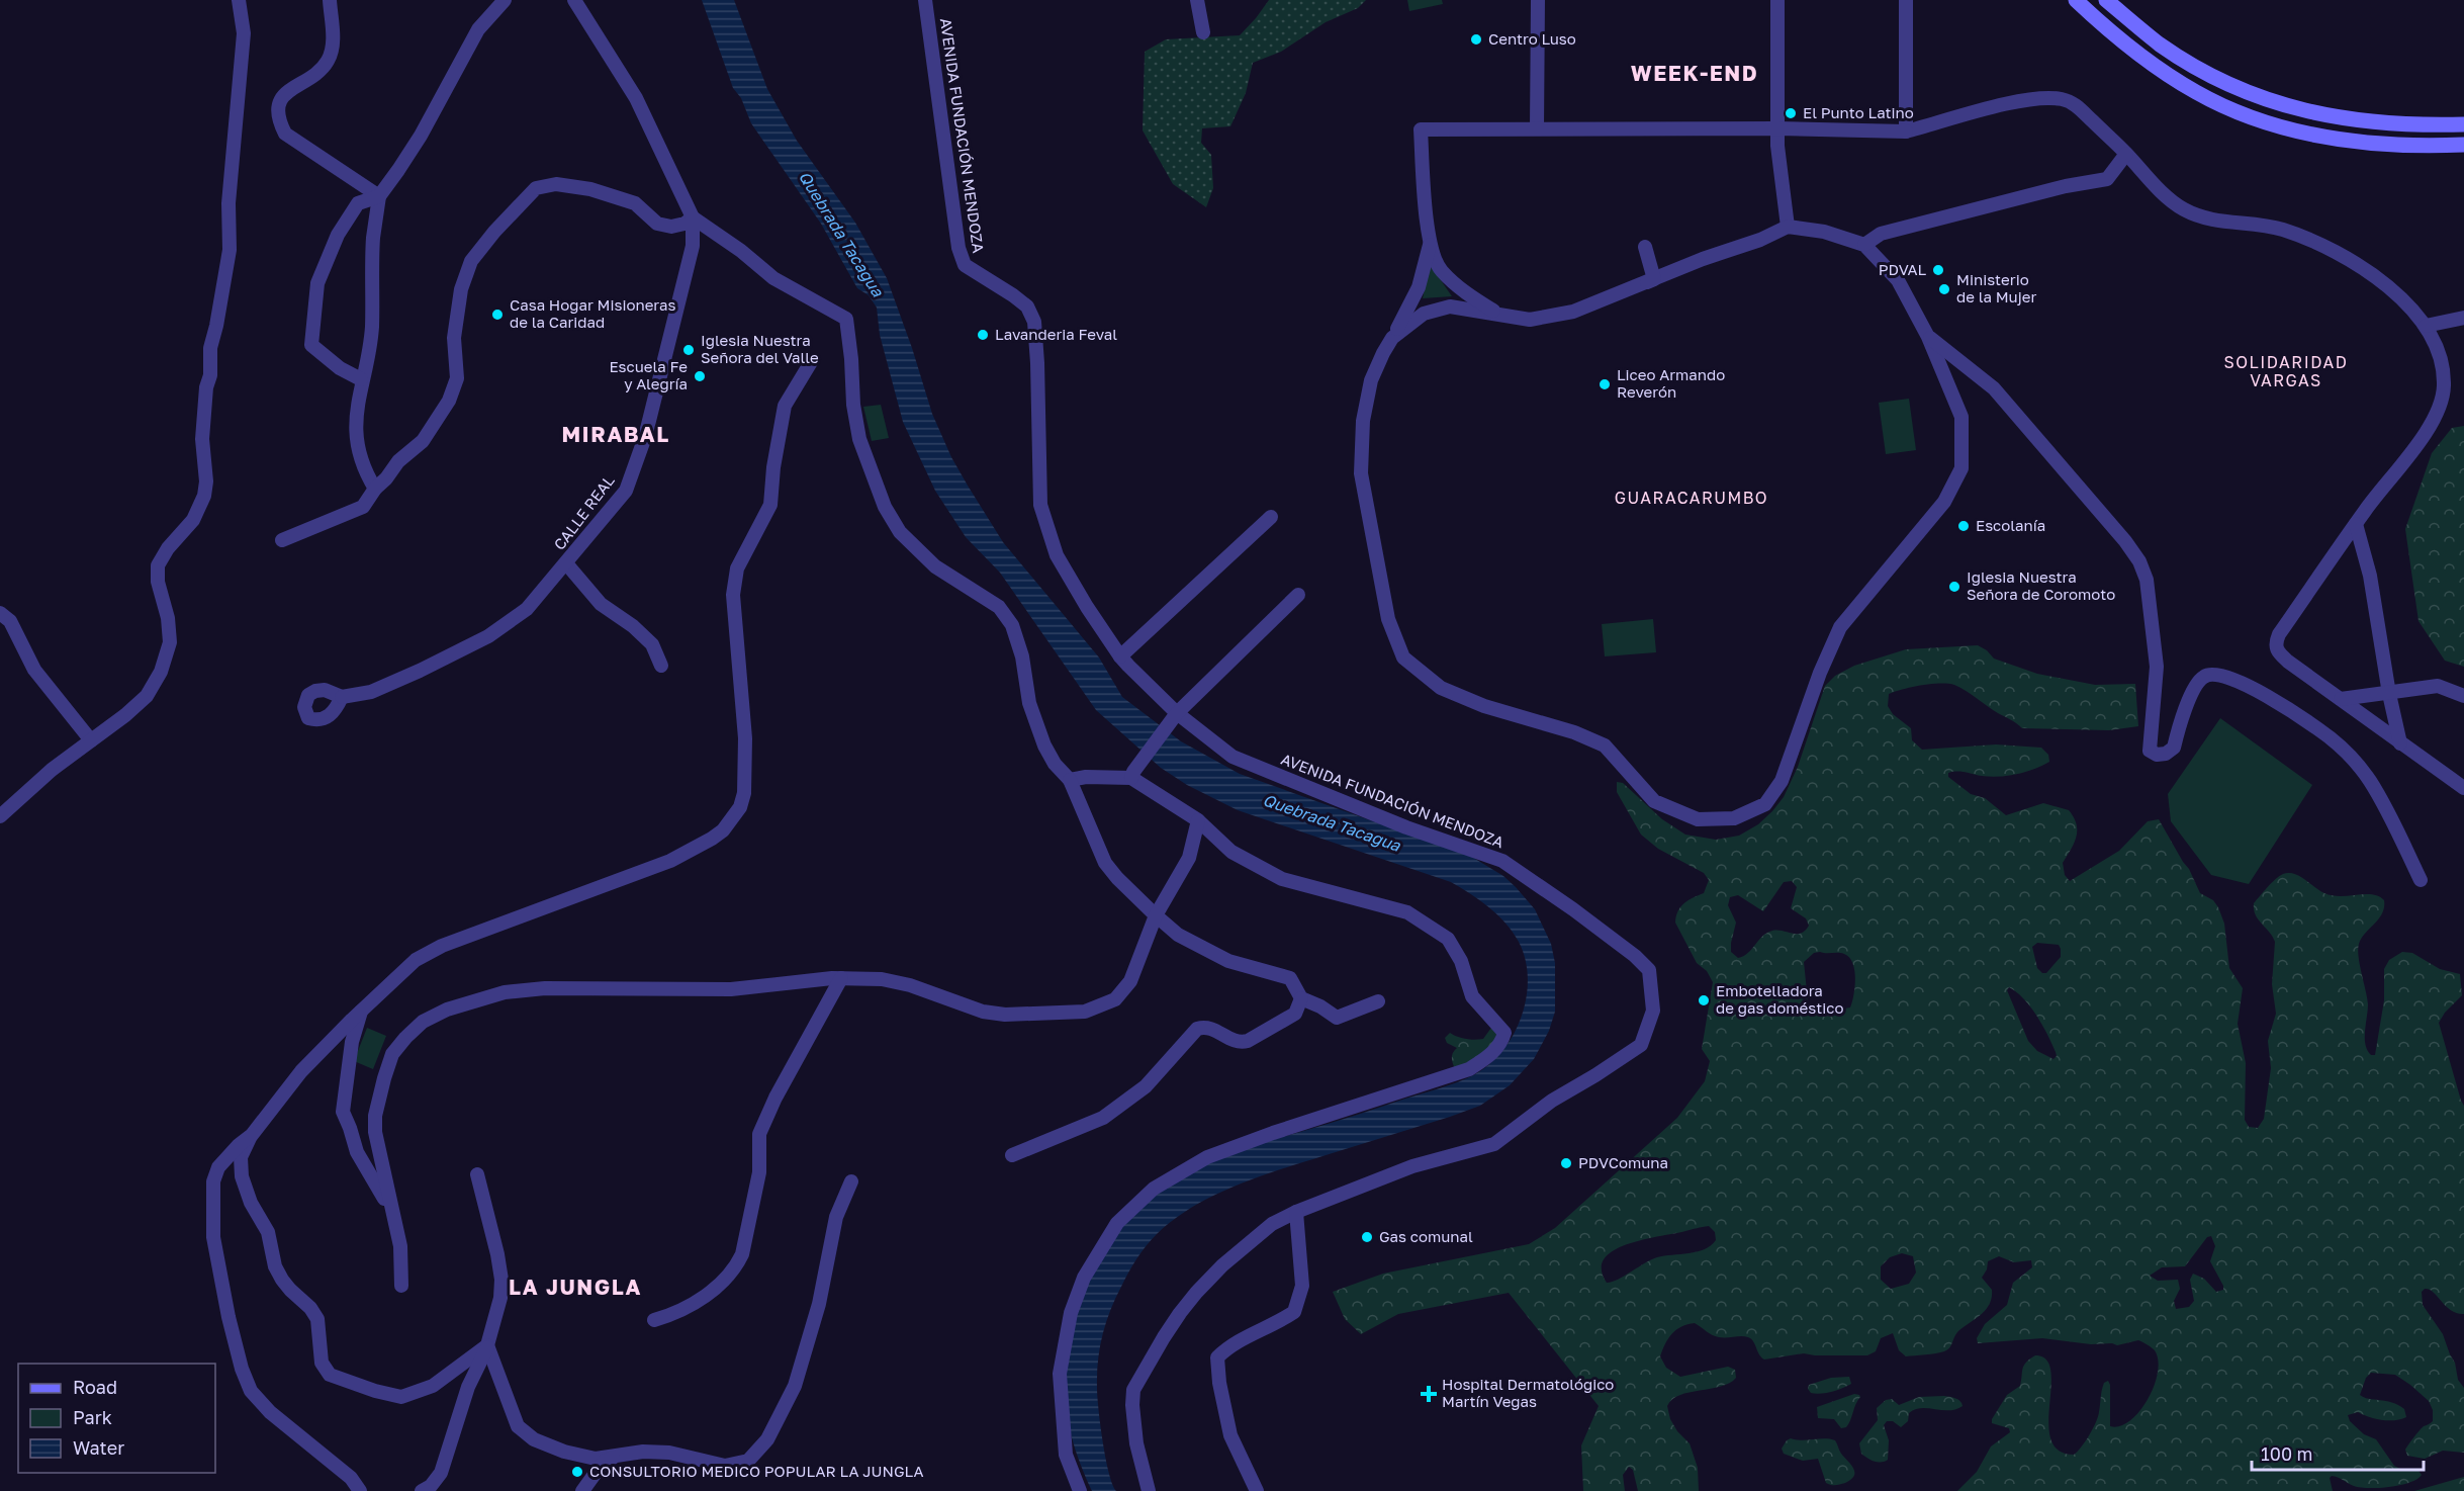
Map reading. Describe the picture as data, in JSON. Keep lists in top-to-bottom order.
{
  "streets": {
    "street": ["AVENIDA FUNDACIÓN MENDOZA", "CALLE REAL"]
  },
  "districts": [
    "WEEK-END",
    "SOLIDARIDAD VARGAS",
    "MIRABAL",
    "GUARACARUMBO",
    "LA JUNGLA"
  ],
  "water": ["Quebrada Tacagua"],
  "places": {
    "other": [
      "Centro Luso",
      "El Punto Latino",
      "PDVAL",
      "Ministerio de la Mujer",
      "Casa Hogar Misioneras de la Caridad",
      "Lavanderia Feval",
      "Iglesia Nuestra Señora del Valle",
      "Escuela Fe y Alegría",
      "Liceo Armando Reverón",
      "Escolanía",
      "Iglesia Nuestra Señora de Coromoto",
      "Embotelladora de gas doméstico",
      "PDVComuna",
      "Gas comunal",
      "CONSULTORIO MEDICO POPULAR LA JUNGLA"
    ],
    "health": ["Hospital Dermatológico Martín Vegas"]
  },
  "legend": ["Road", "Park", "Water"],
  "scale_bar": "100 m"
}
